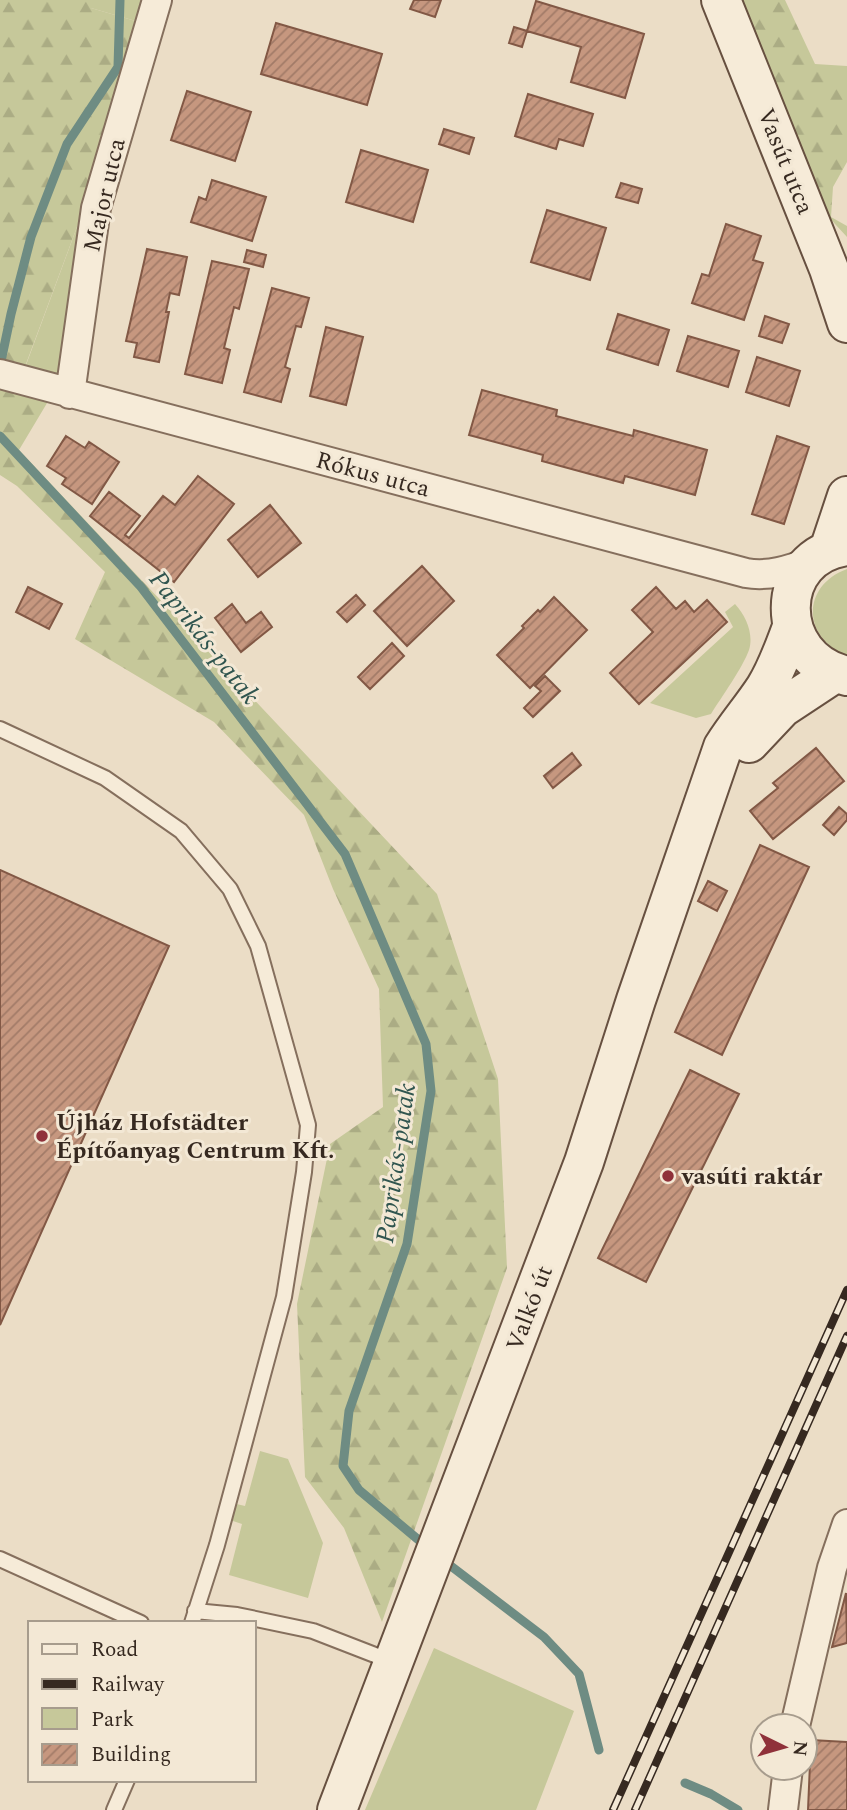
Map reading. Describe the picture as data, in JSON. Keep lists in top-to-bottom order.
{
  "streets": {
    "street": [
      "Vasút utca",
      "Major utca",
      "Rókus utca",
      "Valkó út"
    ]
  },
  "crossings": [
    ["Major utca", "Rókus utca"],
    ["Rókus utca", "Valkó út"]
  ],
  "water": ["Paprikás-patak"],
  "places": ["Újház Hofstädter Építőanyag Centrum Kft.", "vasúti raktár"],
  "legend": [
    "Road",
    "Railway",
    "Park",
    "Building"
  ],
  "north": "right"
}
